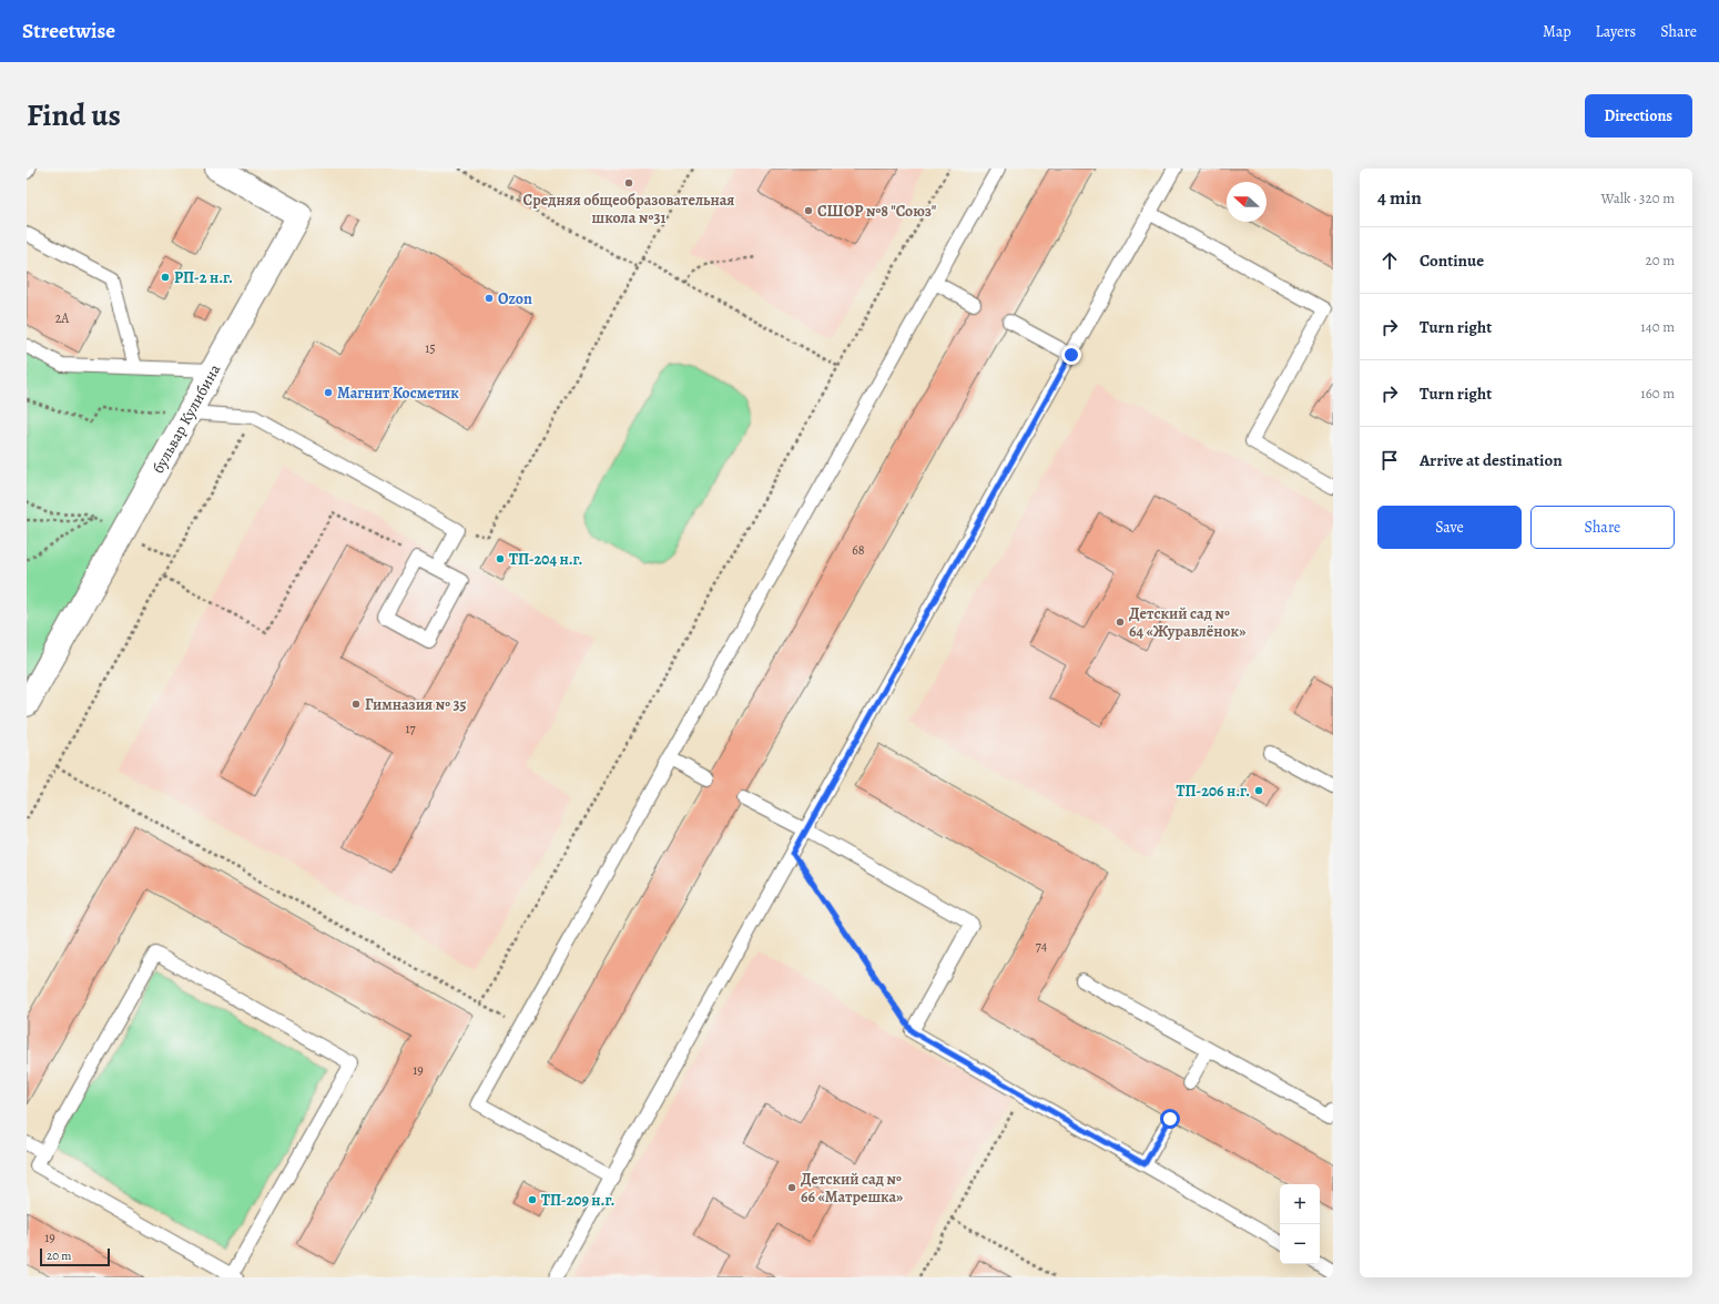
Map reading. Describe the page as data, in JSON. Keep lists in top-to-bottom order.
{
  "streets": {
    "street": ["бульвар Кулибина"]
  },
  "places": [
    "Средняя общеобразовательная школа №31",
    "СШОР №8 \"Союз\"",
    "РП-2 н.г.",
    "Ozon",
    "Магнит Косметик",
    "ТП-204 н.г.",
    "Детский сад № 64 «Журавлёнок»",
    "Гимназия № 35",
    "ТП-206 н.г.",
    "Детский сад № 66 «Матрешка»",
    "ТП-209 н.г."
  ],
  "house_numbers": [
    "2А",
    "15",
    "68",
    "17",
    "74",
    "19",
    "19"
  ],
  "scale_bar": "20 m",
  "north": "left",
  "page": {
    "header": "Streetwise",
    "nav": ["Map", "Layers", "Share"],
    "title": "Find us",
    "buttons": [
      "Directions",
      ["Save", "Share"]
    ],
    "heading": ["4 min", "Walk · 320 m"],
    "list": [
      ["Continue", "20 m"],
      ["Turn right", "140 m"],
      ["Turn right", "160 m"],
      "Arrive at destination"
    ],
    "map_buttons": ["+", "−"],
    "scale": "20 m"
  }
}
